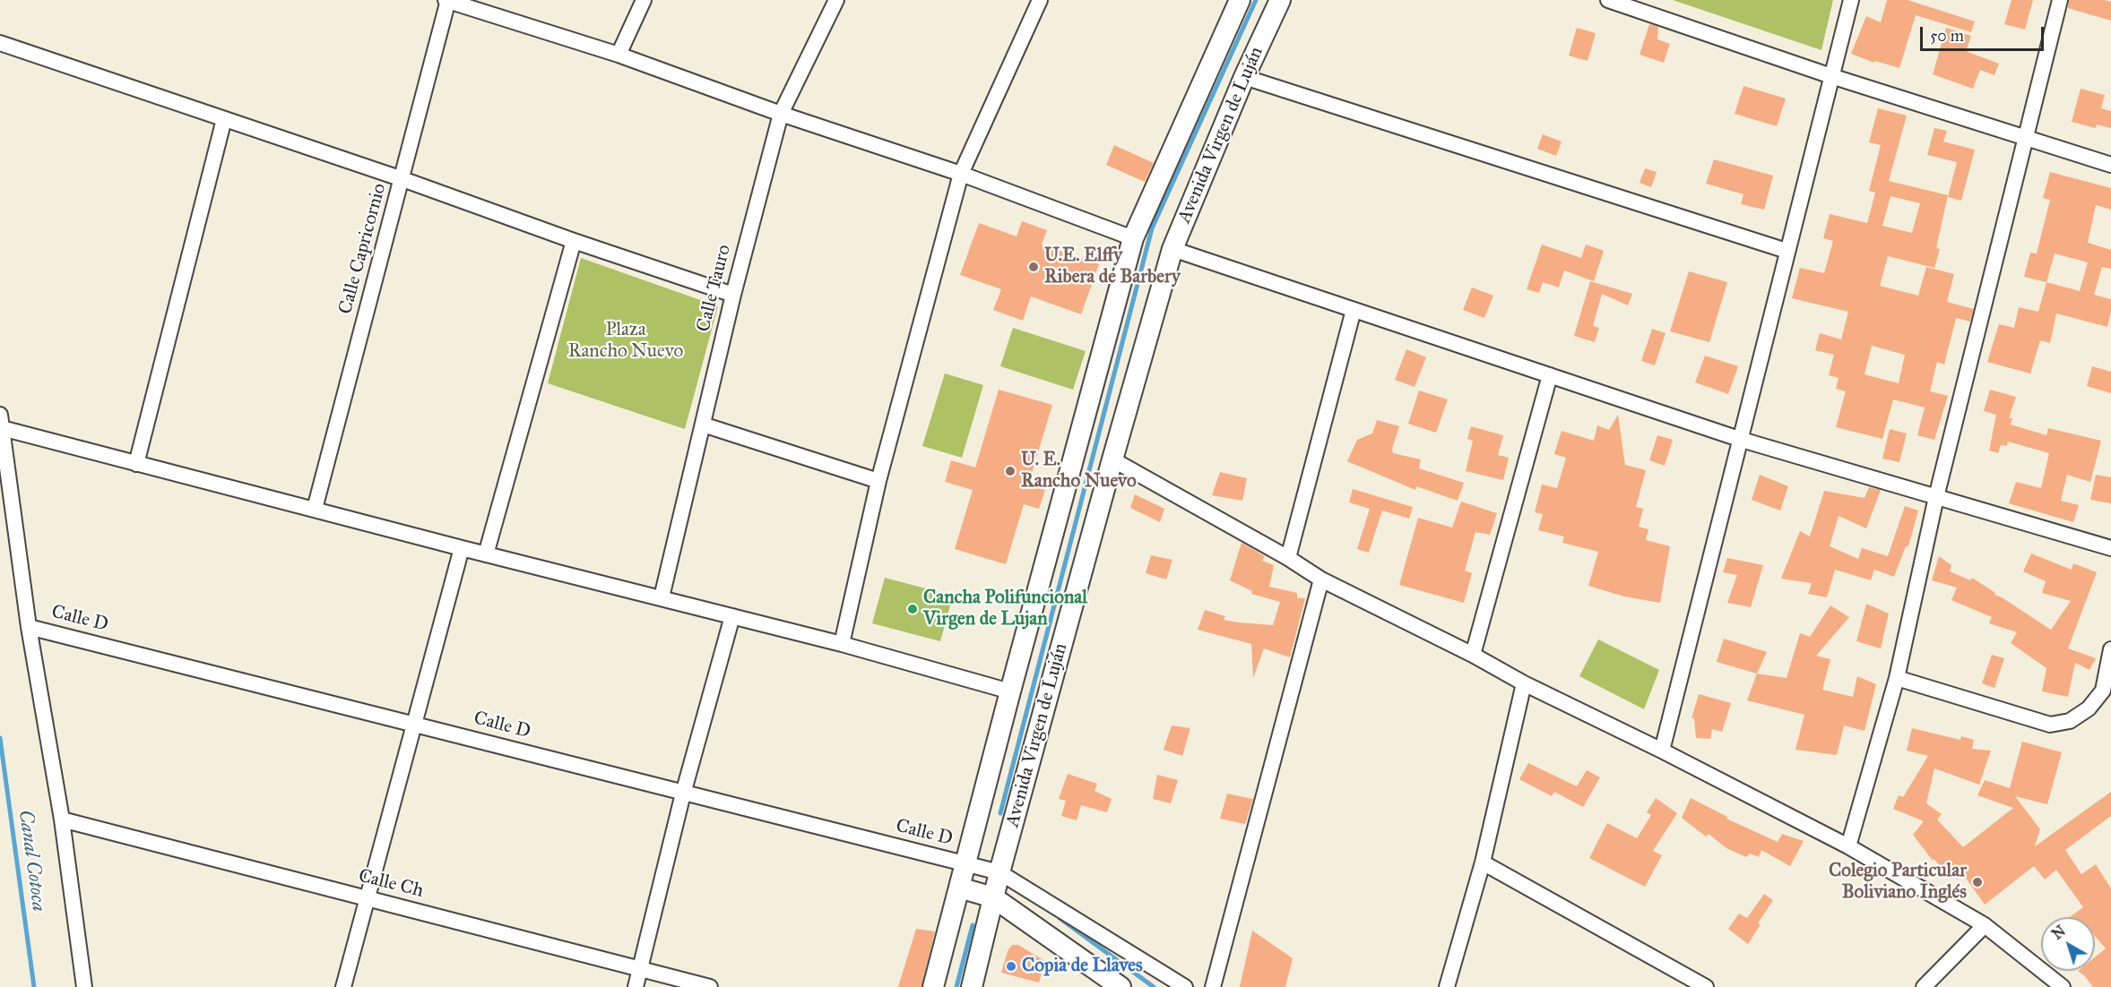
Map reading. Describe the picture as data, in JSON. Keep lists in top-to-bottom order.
{
  "streets": {
    "main road": ["Avenida Virgen de Luján"],
    "street": [
      "Calle Capricornio",
      "Calle Tauro",
      "Calle D",
      "Calle Ch"
    ]
  },
  "crossings": [
    ["Avenida Virgen de Luján", "Calle D"]
  ],
  "water": ["Canal Cotoca"],
  "parks": ["Plaza Rancho Nuevo"],
  "places": [
    "U.E. Elffy Ribera de Barbery",
    "U. E. Rancho Nuevo",
    "Cancha Polifuncional Virgen de Lujan",
    "Colegio Particular Boliviano Inglés",
    "Copia de Llaves"
  ],
  "scale_bar": "50 m",
  "north": "top left"
}
